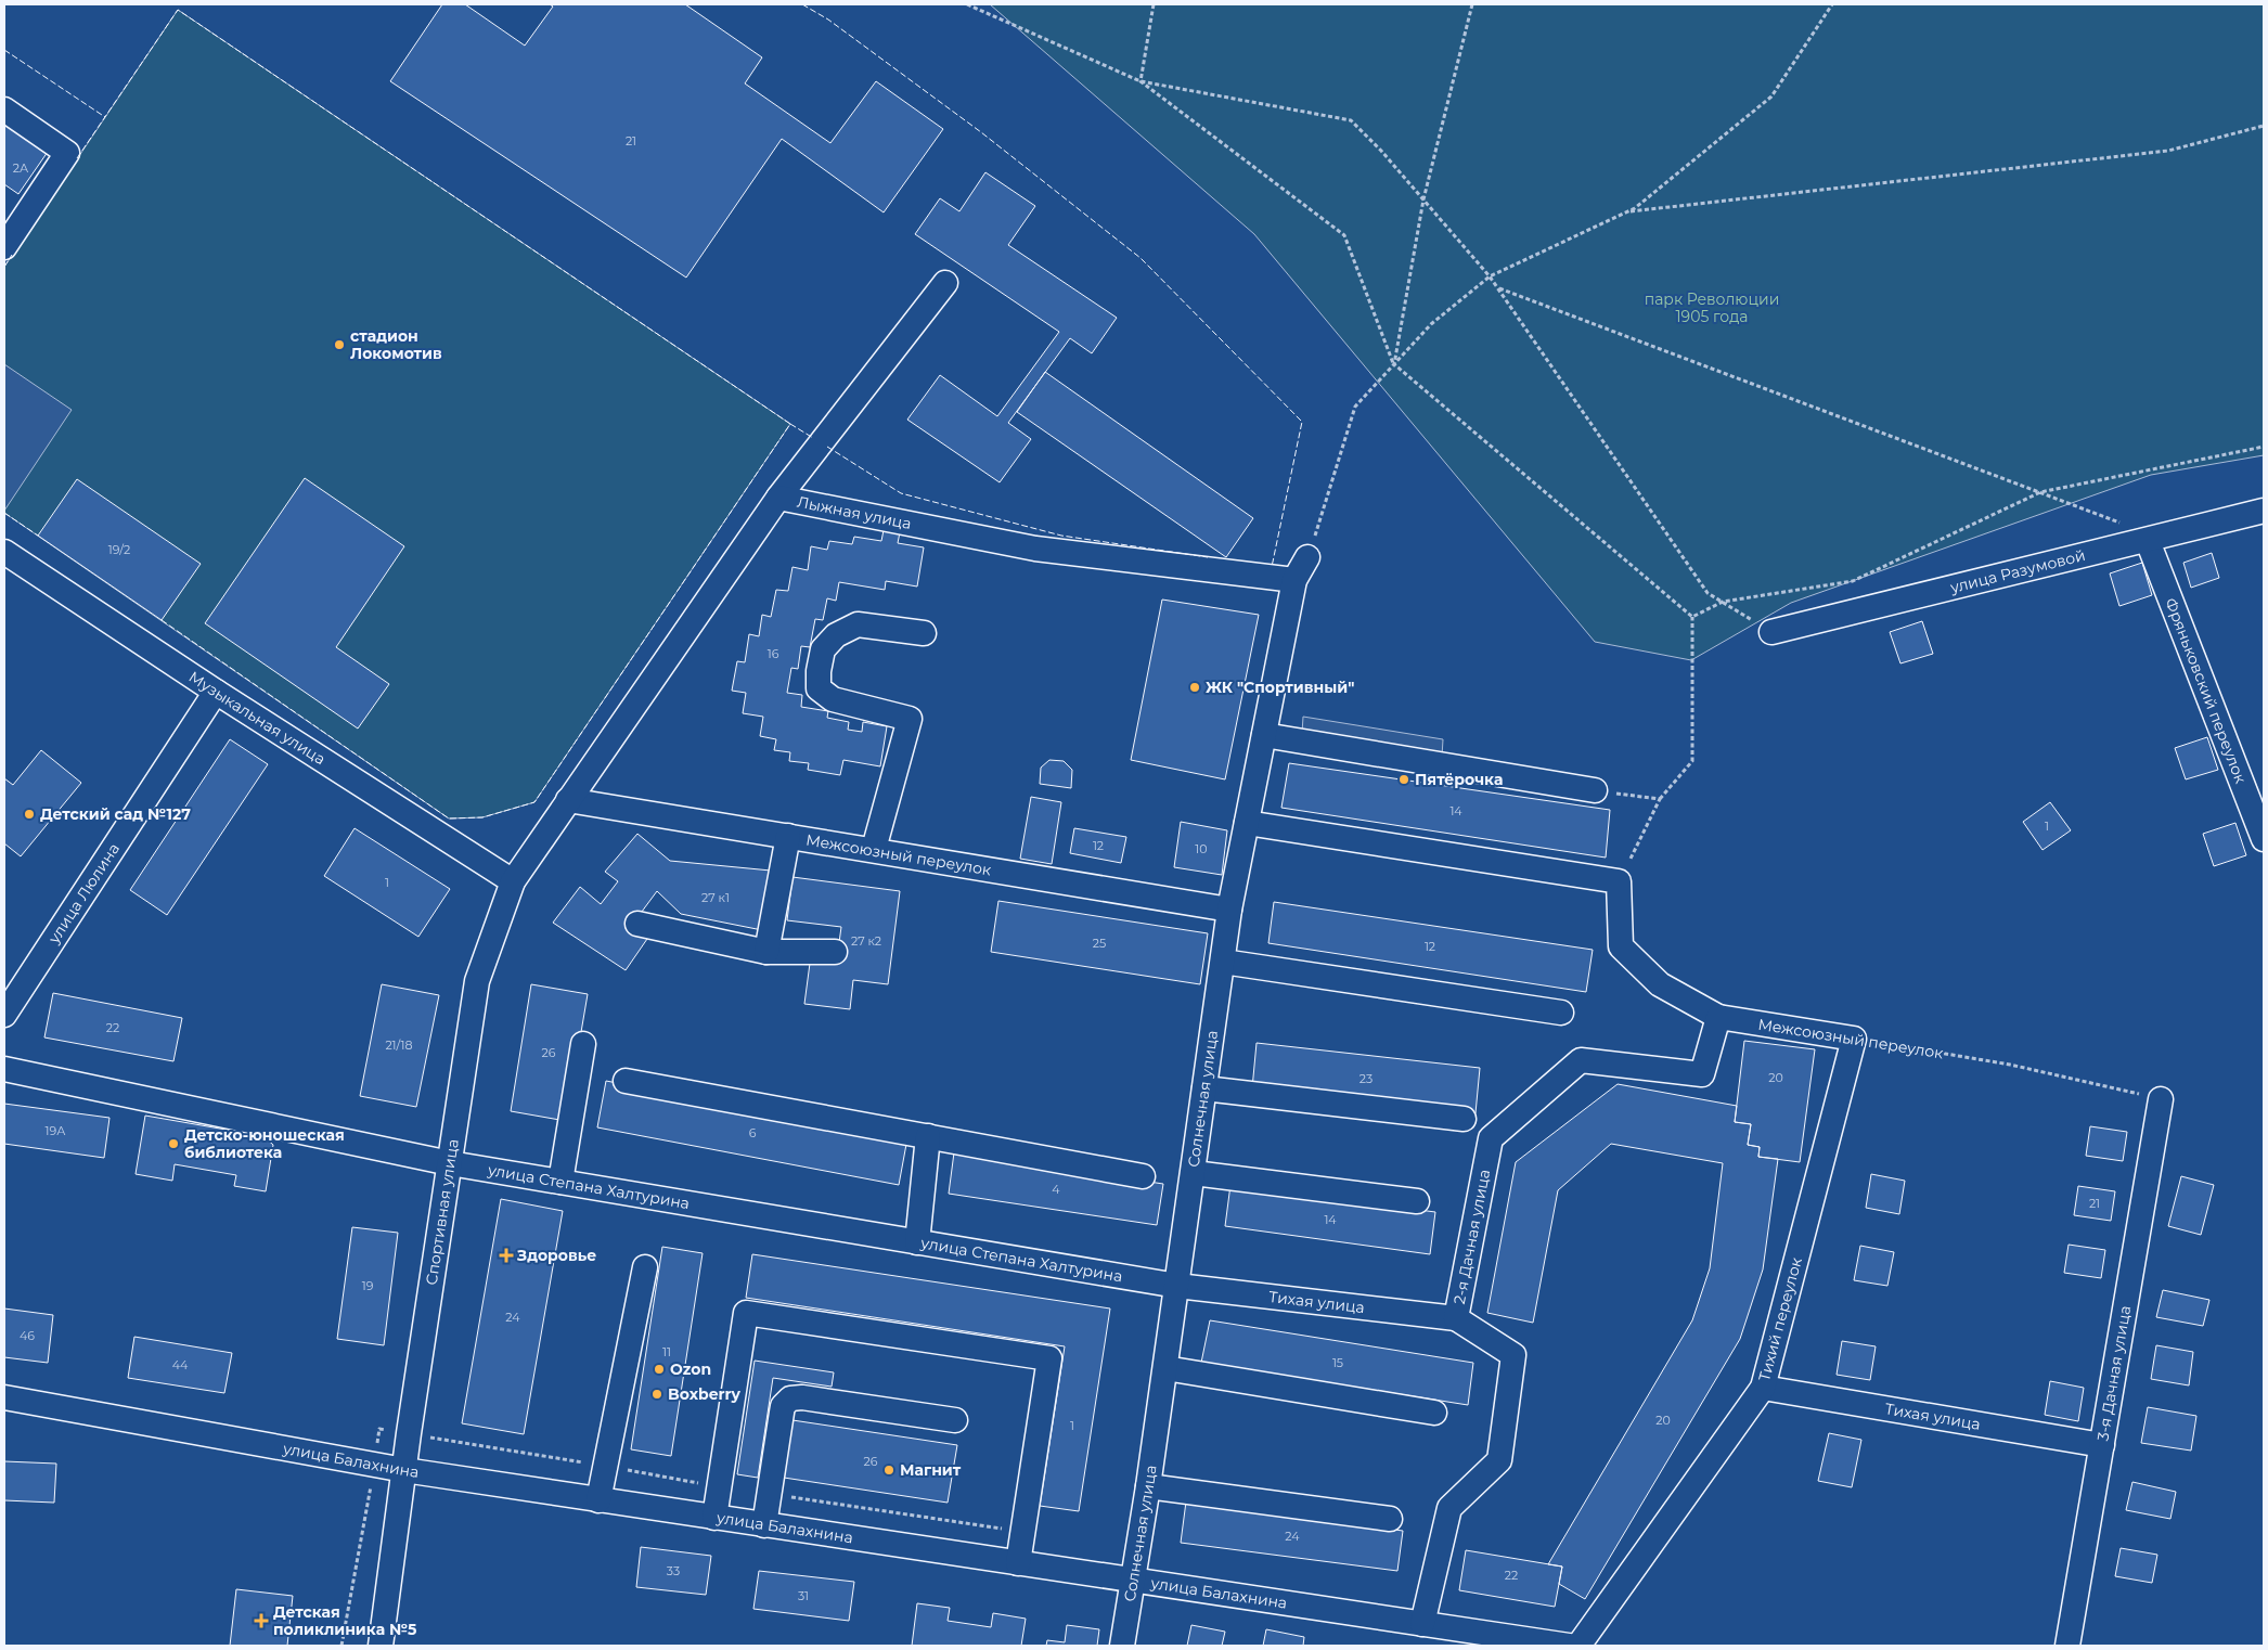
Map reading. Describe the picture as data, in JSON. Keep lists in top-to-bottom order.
{
  "streets": {
    "street": [
      "Лыжная улица",
      "улица Разумовой",
      "Фряньковский переулок",
      "Музыкальная улица",
      "Межсоюзный переулок",
      "улица Люлина",
      "Солнечная улица",
      "улица Степана Халтурина",
      "Спортивная улица",
      "2-я Дачная улица",
      "Тихая улица",
      "Тихий переулок",
      "3-я Дачная улица",
      "улица Балахнина"
    ]
  },
  "crossings": [
    ["Лыжная улица", "Межсоюзный переулок"],
    ["Лыжная улица", "Солнечная улица"],
    ["Лыжная улица", "Спортивная улица"],
    ["улица Разумовой", "Фряньковский переулок"],
    ["Музыкальная улица", "улица Люлина"],
    ["Музыкальная улица", "Спортивная улица"],
    ["Межсоюзный переулок", "Солнечная улица"],
    ["Межсоюзный переулок", "Спортивная улица"],
    ["Межсоюзный переулок", "2-я Дачная улица"],
    ["Межсоюзный переулок", "Тихий переулок"],
    ["Межсоюзный переулок", "3-я Дачная улица"],
    ["Солнечная улица", "улица Степана Халтурина"],
    ["Солнечная улица", "Тихая улица"],
    ["Солнечная улица", "улица Балахнина"],
    ["улица Степана Халтурина", "Спортивная улица"],
    ["улица Степана Халтурина", "Тихая улица"],
    ["Спортивная улица", "улица Балахнина"],
    ["2-я Дачная улица", "Тихая улица"],
    ["2-я Дачная улица", "улица Балахнина"],
    ["Тихая улица", "Тихий переулок"],
    ["Тихая улица", "3-я Дачная улица"]
  ],
  "parks": ["парк Революции 1905 года"],
  "places": {
    "other": [
      "стадион Локомотив",
      "ЖК \"Спортивный\"",
      "Пятёрочка",
      "Детский сад №127",
      "Детско-юношеская библиотека",
      "Ozon",
      "Boxberry",
      "Магнит"
    ],
    "health": ["Здоровье", "Детская поликлиника №5"]
  },
  "house_numbers": [
    "21",
    "2А",
    "19/2",
    "16",
    "14",
    "1",
    "12",
    "10",
    "1",
    "27 к1",
    "27 к2",
    "25",
    "12",
    "22",
    "21/18",
    "26",
    "20",
    "23",
    "19А",
    "6",
    "4",
    "21",
    "14",
    "19",
    "24",
    "46",
    "11",
    "15",
    "44",
    "20",
    "1",
    "26",
    "24",
    "33",
    "22",
    "31"
  ]
}
